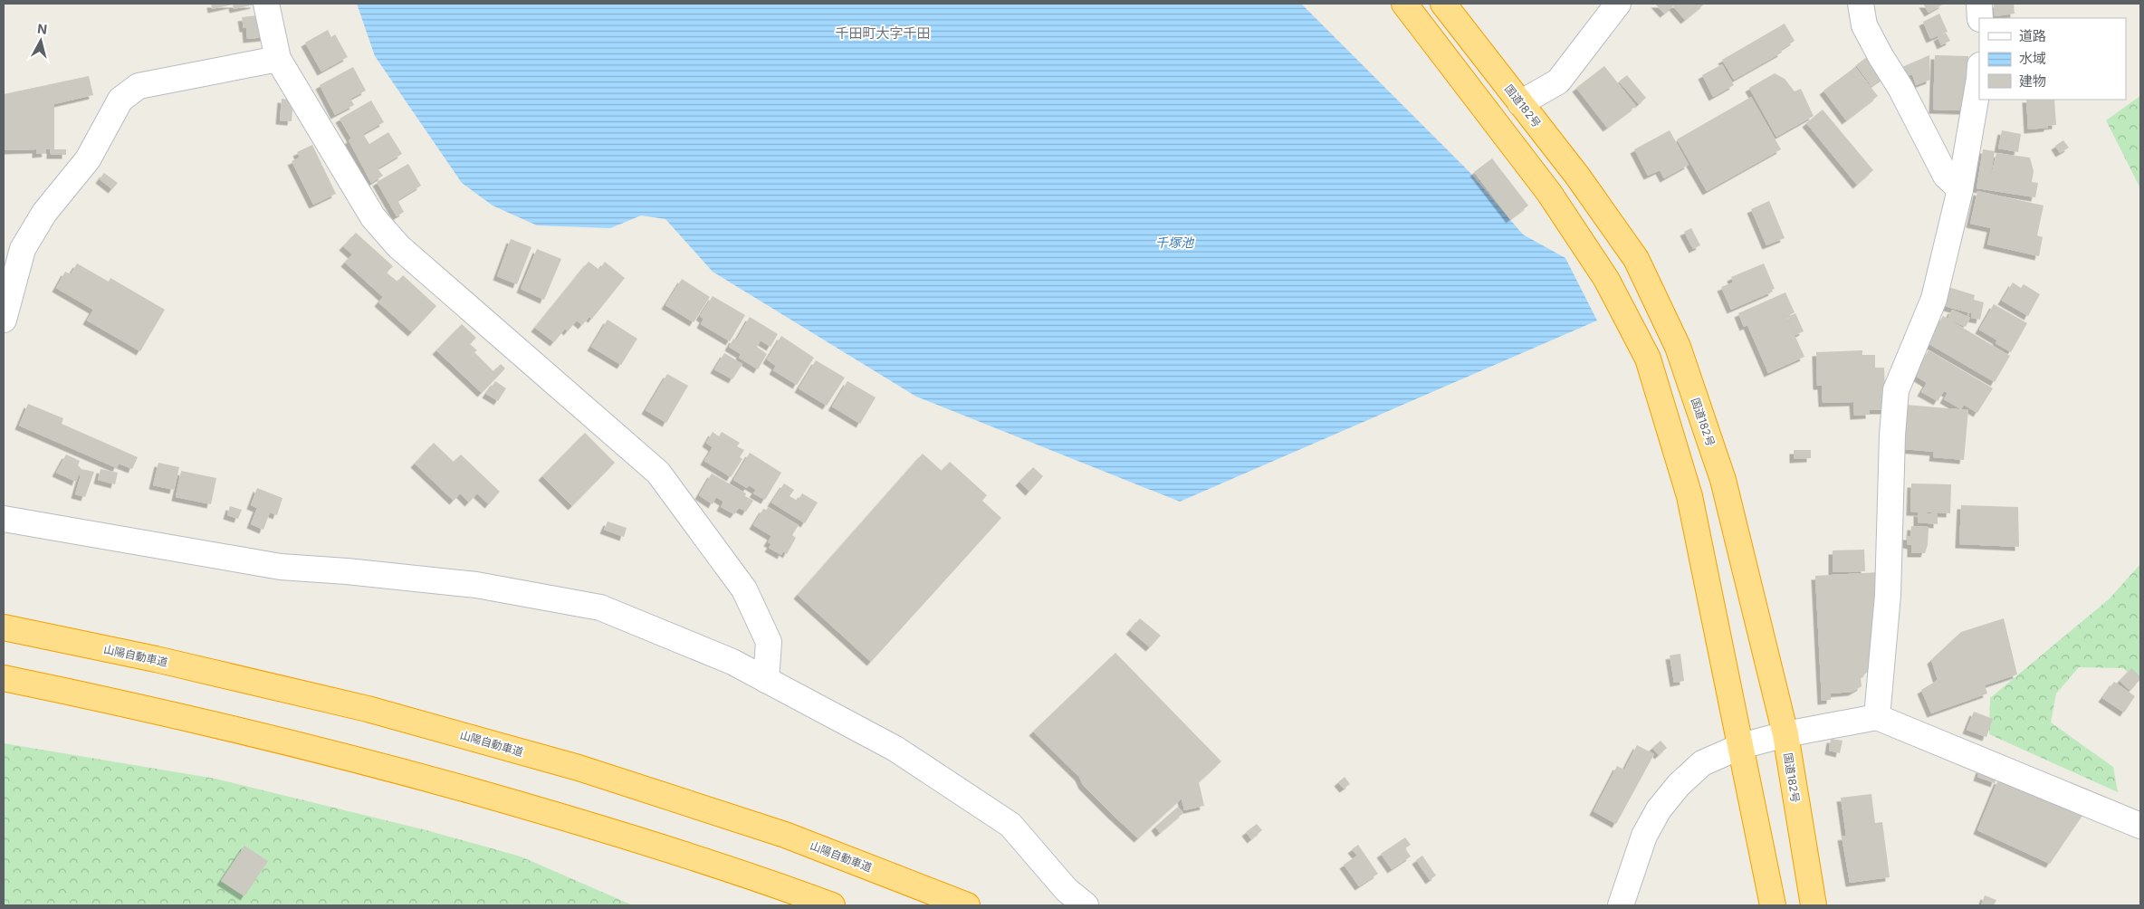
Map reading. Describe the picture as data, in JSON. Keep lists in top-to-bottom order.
{
  "streets": {
    "highway": ["国道182号", "山陽自動車道"]
  },
  "districts": ["千田町大字千田"],
  "water": ["千塚池"],
  "legend": ["道路", "水域", "建物"],
  "north": "top"
}
